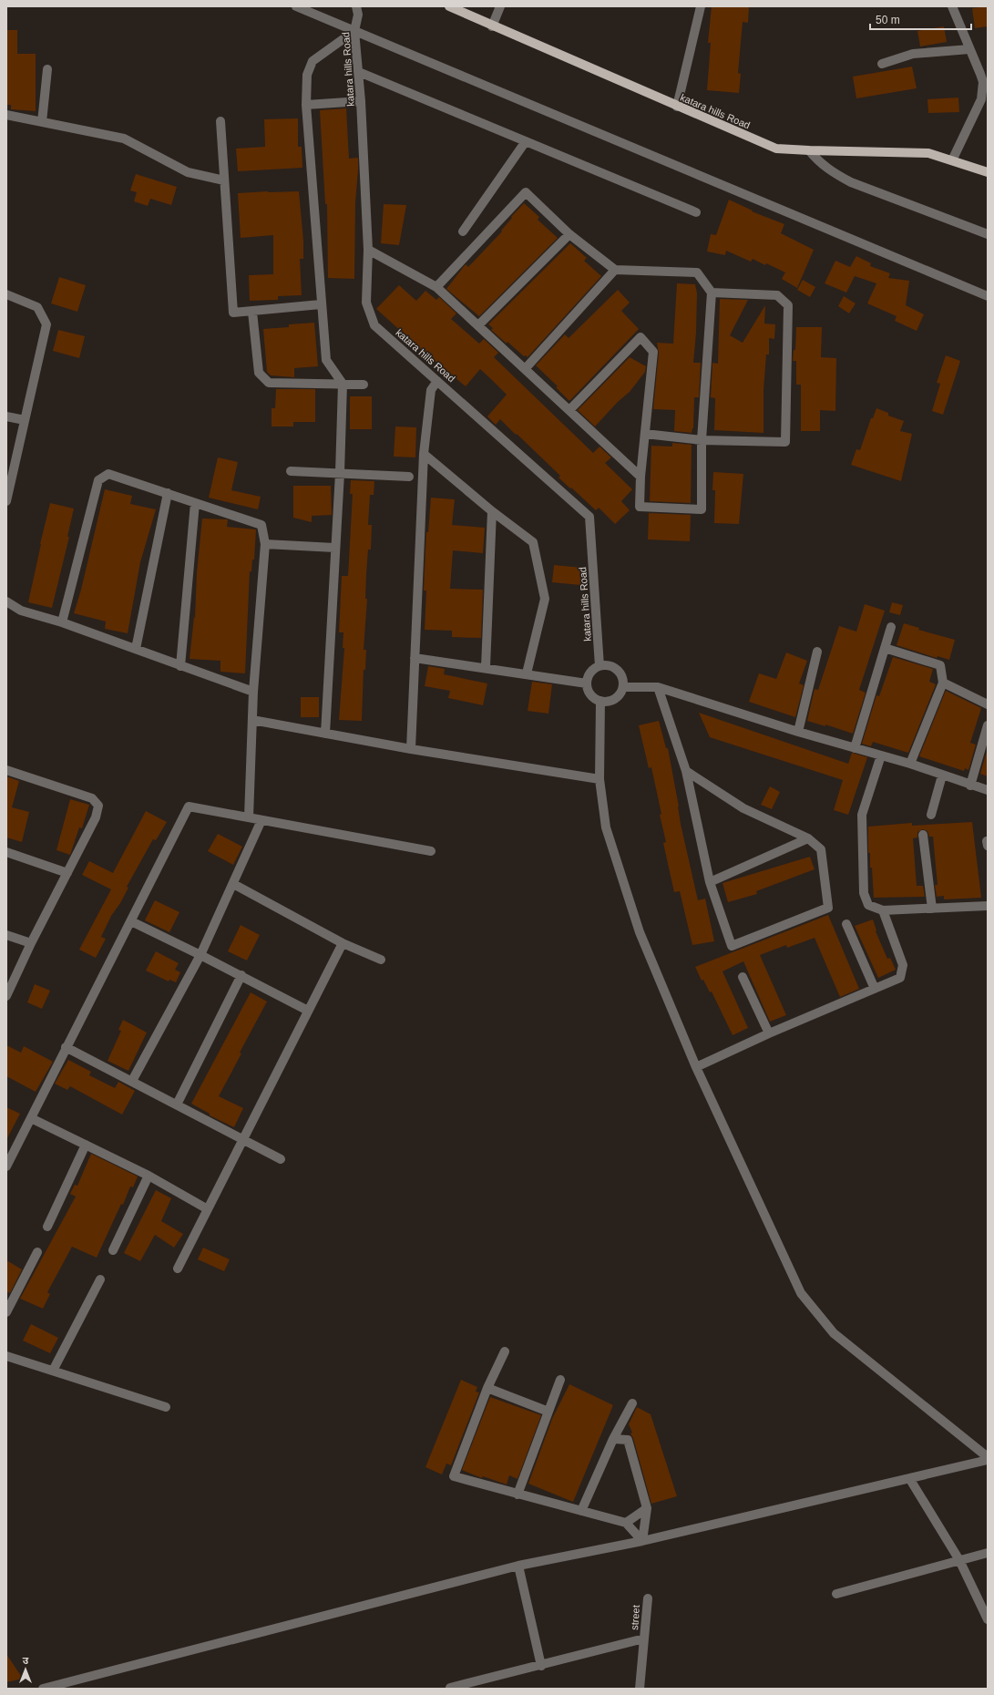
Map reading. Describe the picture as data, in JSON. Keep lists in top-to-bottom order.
{
  "streets": {
    "main road": ["katara hills Road"],
    "street": ["street"]
  },
  "scale_bar": "50 m",
  "north": "top"
}
